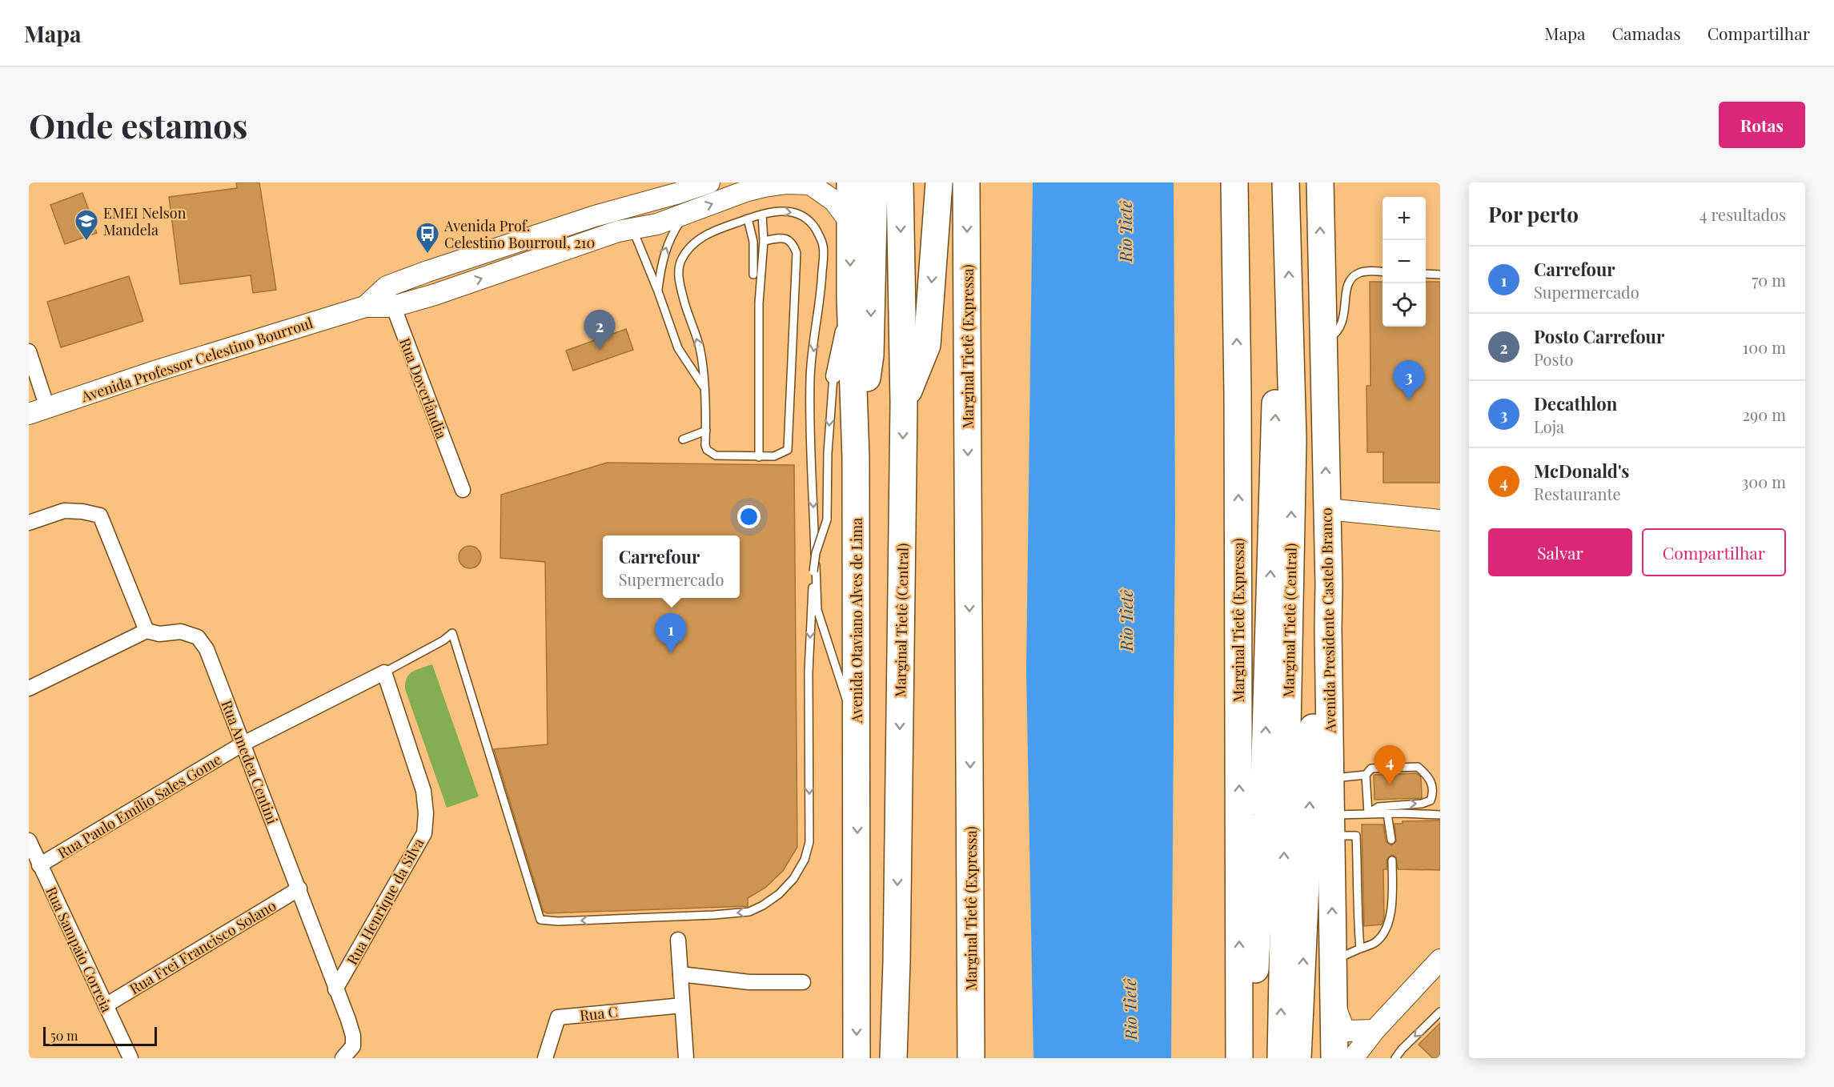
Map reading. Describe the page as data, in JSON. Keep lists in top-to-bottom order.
{
  "streets": {
    "highway": [
      "Marginal Tietê (Expressa)",
      "Avenida Otaviano Alves de Lima",
      "Marginal Tietê (Central)",
      "Avenida Presidente Castelo Branco"
    ],
    "main road": ["Avenida Professor Celestino Bourroul"],
    "street": [
      "Rua Doverlândia",
      "Rua Amedea Centini",
      "Rua Paulo Emílio Sales Gome",
      "Rua Henrique da Silva",
      "Rua Frei Francisco Solano",
      "Rua Sampaio Correia",
      "Rua C"
    ]
  },
  "crossings": [
    ["Avenida Professor Celestino Bourroul", "Rua Doverlândia"],
    ["Avenida Professor Celestino Bourroul", "Avenida Otaviano Alves de Lima"],
    ["Rua Amedea Centini", "Rua Paulo Emílio Sales Gome"],
    ["Rua Amedea Centini", "Rua Henrique da Silva"],
    ["Rua Amedea Centini", "Rua Frei Francisco Solano"],
    ["Rua Paulo Emílio Sales Gome", "Rua Henrique da Silva"],
    ["Rua Paulo Emílio Sales Gome", "Rua Sampaio Correia"],
    ["Rua Frei Francisco Solano", "Rua Sampaio Correia"]
  ],
  "water": ["Rio Tietê"],
  "places": {
    "school or university": ["EMEI Nelson Mandela"],
    "bus stop": ["Avenida Prof. Celestino Bourroul, 210"]
  },
  "scale_bar": "50 m",
  "page": {
    "header": "Mapa",
    "nav": ["Mapa", "Camadas", "Compartilhar"],
    "buttons": [
      "Rotas",
      ["Salvar", "Compartilhar"]
    ],
    "title": "Onde estamos",
    "heading": ["Por perto", "4 resultados"],
    "map_buttons": ["+", "−"],
    "list": [
      {
        "mark": "1",
        "name": "Carrefour",
        "note": "Supermercado",
        "value": "70 m"
      },
      {
        "mark": "2",
        "name": "Posto Carrefour",
        "note": "Posto",
        "value": "100 m"
      },
      {
        "mark": "3",
        "name": "Decathlon",
        "note": "Loja",
        "value": "290 m"
      },
      {
        "mark": "4",
        "name": "McDonald's",
        "note": "Restaurante",
        "value": "300 m"
      }
    ],
    "pins": [
      "2",
      "3",
      "1",
      "4"
    ],
    "popup": ["Carrefour", "Supermercado"],
    "scale": "50 m"
  }
}
